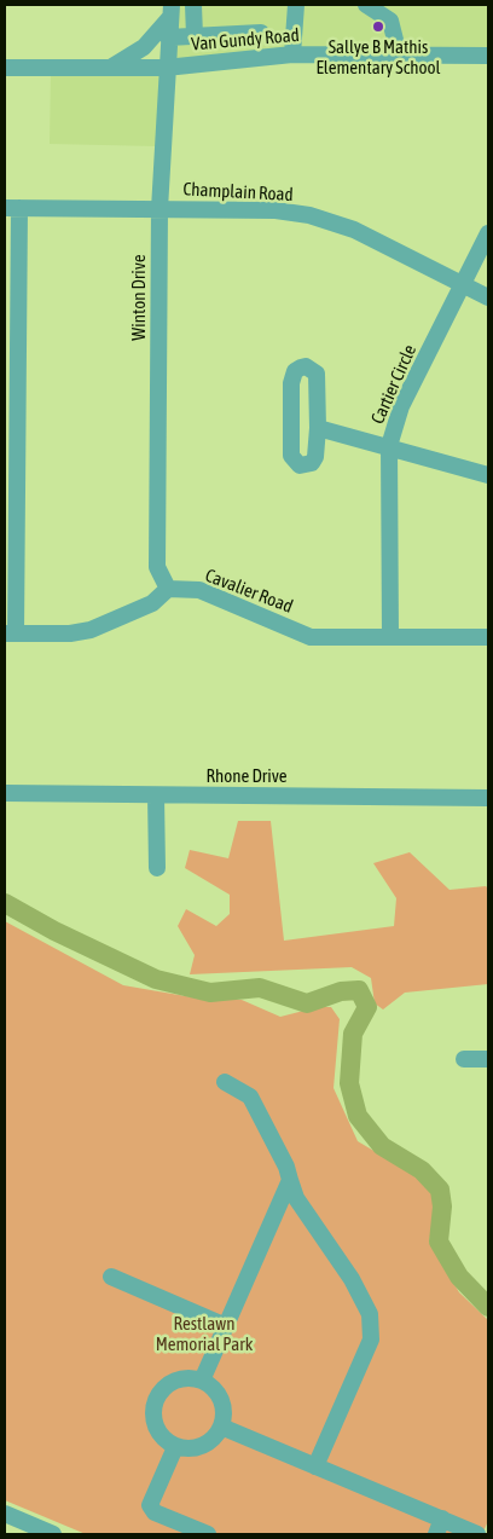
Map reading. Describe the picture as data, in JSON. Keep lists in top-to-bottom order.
{
  "streets": {
    "street": [
      "Van Gundy Road",
      "Champlain Road",
      "Winton Drive",
      "Cartier Circle",
      "Cavalier Road",
      "Rhone Drive"
    ]
  },
  "crossings": [
    ["Van Gundy Road", "Winton Drive"],
    ["Champlain Road", "Winton Drive"],
    ["Champlain Road", "Cartier Circle"],
    ["Winton Drive", "Cavalier Road"],
    ["Cartier Circle", "Cavalier Road"]
  ],
  "parks": ["Restlawn Memorial Park"],
  "places": ["Sallye B Mathis Elementary School"]
}
